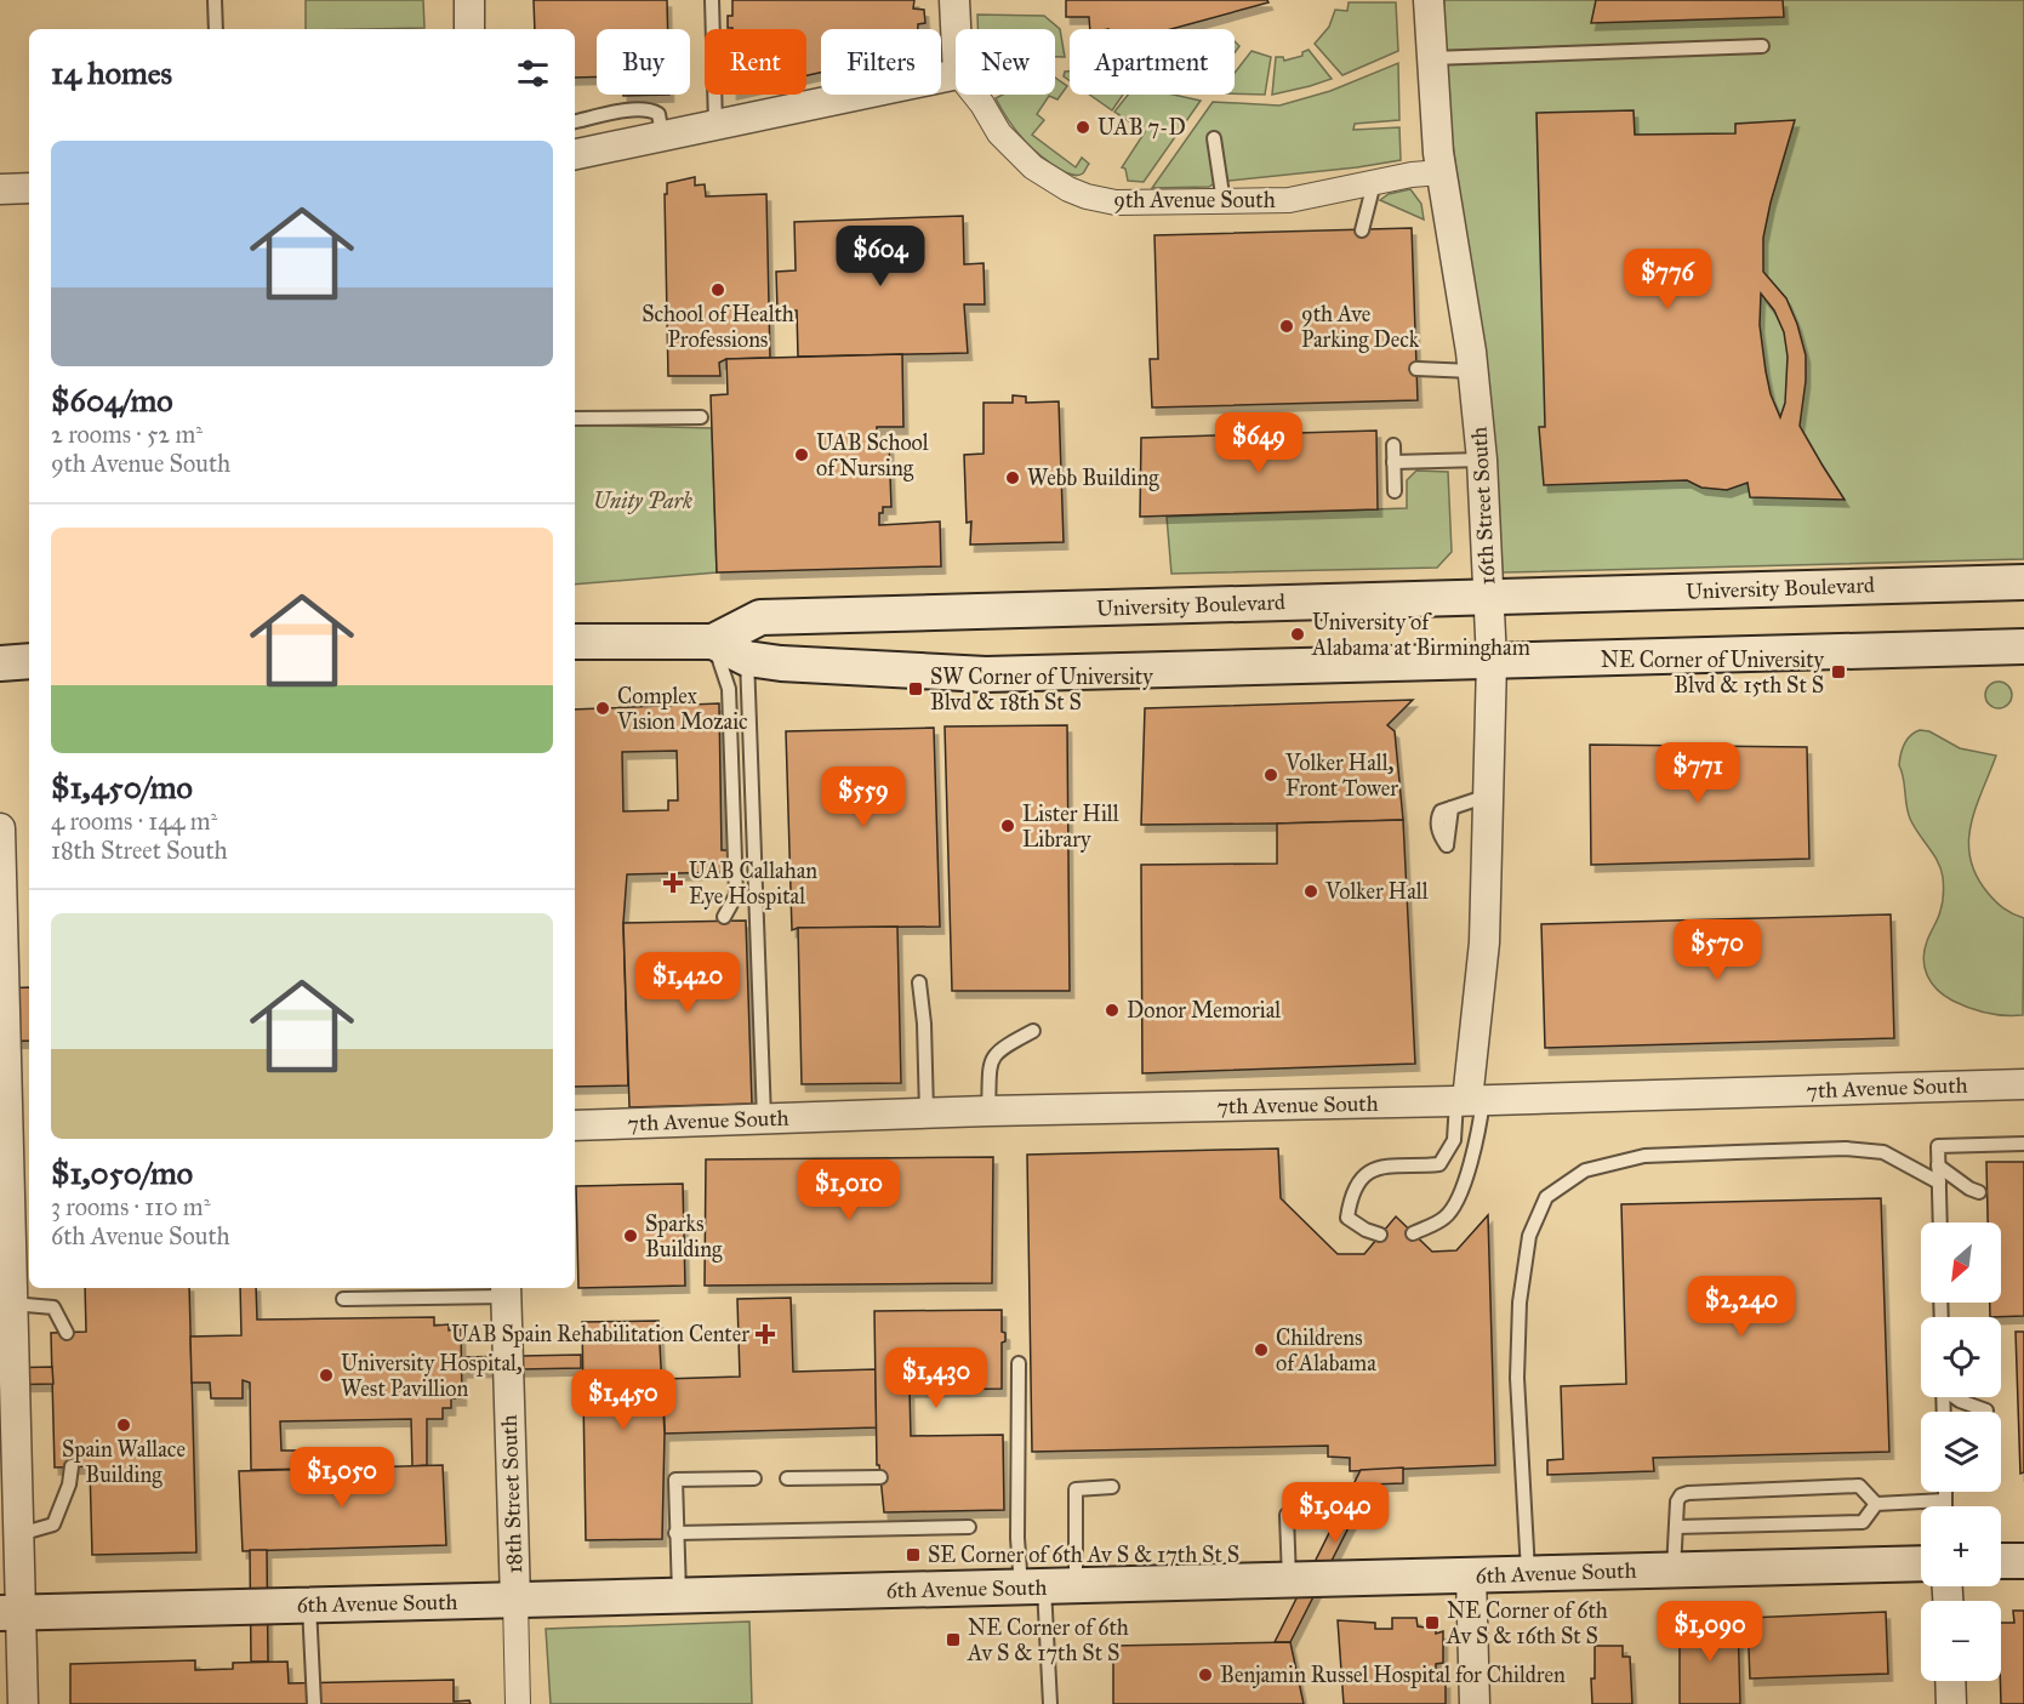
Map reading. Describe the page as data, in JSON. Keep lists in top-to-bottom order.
{
  "streets": {
    "main road": ["University Boulevard", "6th Avenue South"],
    "street": [
      "9th Avenue South",
      "16th Street South",
      "7th Avenue South",
      "18th Street South"
    ]
  },
  "crossings": [
    ["9th Avenue South", "16th Street South"],
    ["16th Street South", "University Boulevard"],
    ["16th Street South", "7th Avenue South"],
    ["18th Street South", "6th Avenue South"]
  ],
  "parks": ["Unity Park"],
  "places": {
    "other": [
      "UAB 7-D",
      "School of Health Professions",
      "9th Ave Parking Deck",
      "UAB School of Nursing",
      "Webb Building",
      "University of Alabama at Birmingham",
      "Complex Vision Mozaic",
      "Volker Hall, Front Tower",
      "Lister Hill Library",
      "Volker Hall",
      "Donor Memorial",
      "Sparks Building",
      "Childrens of Alabama",
      "University Hospital, West Pavillion",
      "Spain Wallace Building",
      "Benjamin Russel Hospital for Children"
    ],
    "transit": [
      "NE Corner of University Blvd & 15th St S",
      "SW Corner of University Blvd & 18th St S",
      "SE Corner of 6th Av S & 17th St S",
      "NE Corner of 6th Av S & 16th St S",
      "NE Corner of 6th Av S & 17th St S"
    ],
    "health": ["UAB Callahan Eye Hospital", "UAB Spain Rehabilitation Center"]
  },
  "north": "bottom left",
  "page": {
    "chip": [
      "Buy",
      "Rent",
      "Filters",
      "New",
      "Apartment"
    ],
    "heading": "14 homes",
    "list": [
      {
        "name": "$604/mo",
        "note": "2 rooms · 52 m² · 9th Avenue South"
      },
      {
        "name": "$1,450/mo",
        "note": "4 rooms · 144 m² · 18th Street South"
      },
      {
        "name": "$1,050/mo",
        "note": "3 rooms · 110 m² · 6th Avenue South"
      }
    ],
    "price": [
      "$604",
      "$776",
      "$649",
      "$771",
      "$559",
      "$570",
      "$1,420",
      "$1,010",
      "$2,240",
      "$1,430",
      "$1,450",
      "$1,050",
      "$1,040",
      "$1,090"
    ],
    "map_buttons": ["+", "−"]
  }
}
